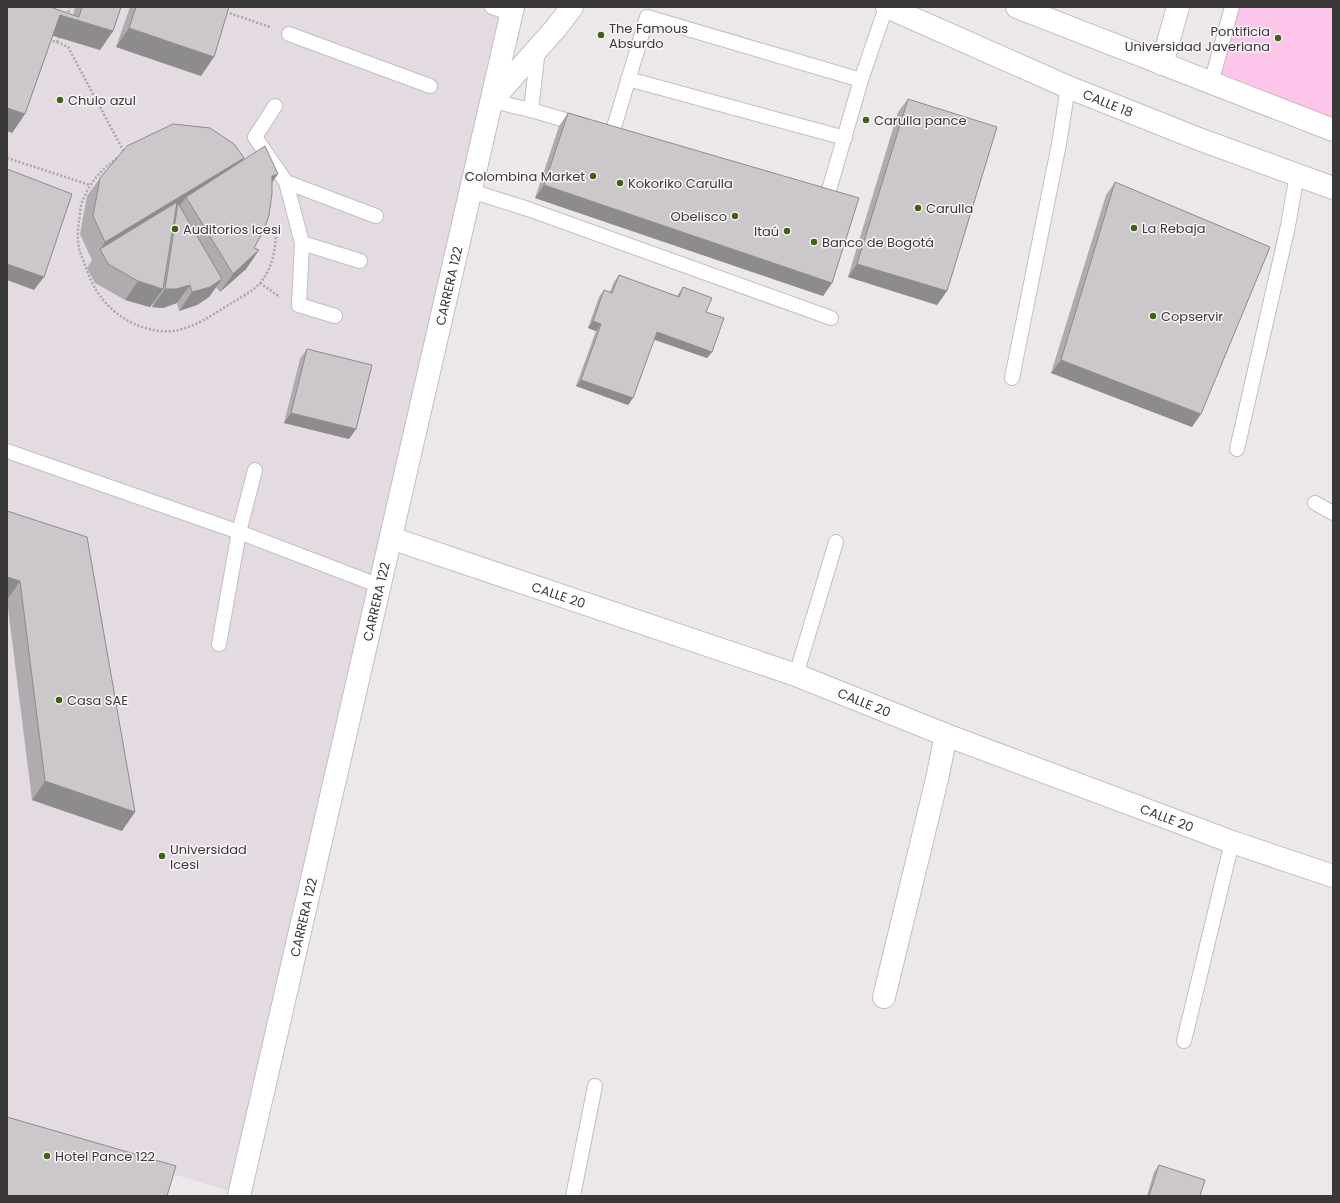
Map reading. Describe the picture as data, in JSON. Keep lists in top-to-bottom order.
{
  "streets": {
    "street": ["CALLE 18", "CARRERA 122", "CALLE 20"]
  },
  "crossings": [
    ["CARRERA 122", "CALLE 20"]
  ],
  "places": [
    "The Famous Absurdo",
    "Pontificia Universidad Javeriana",
    "Chulo azul",
    "Carulla pance",
    "Colombina Market",
    "Kokoriko Carulla",
    "Carulla",
    "Obelisco",
    "La Rebaja",
    "Auditorios Icesi",
    "Itaú",
    "Banco de Bogotá",
    "Copservir",
    "Casa SAE",
    "Universidad Icesi",
    "Hotel Pance 122"
  ]
}
